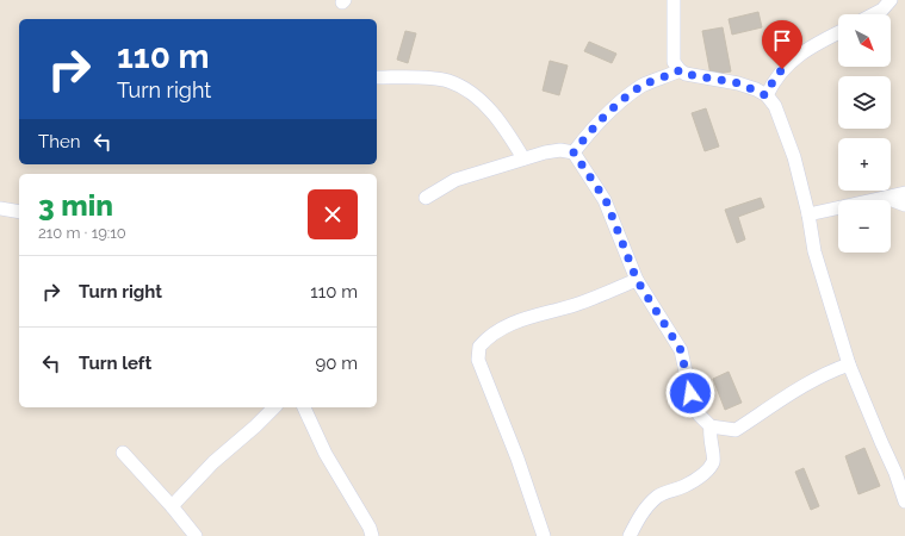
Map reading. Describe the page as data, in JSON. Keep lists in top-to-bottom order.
{
  "north": "bottom right",
  "page": {
    "map_buttons": ["+", "−"],
    "turn": ["110 m", "Turn right"],
    "then": "Then",
    "heading": ["3 min", "210 m · 19:10"],
    "list": [
      {
        "name": "Turn right",
        "value": "110 m"
      },
      {
        "name": "Turn left",
        "value": "90 m"
      }
    ]
  }
}
